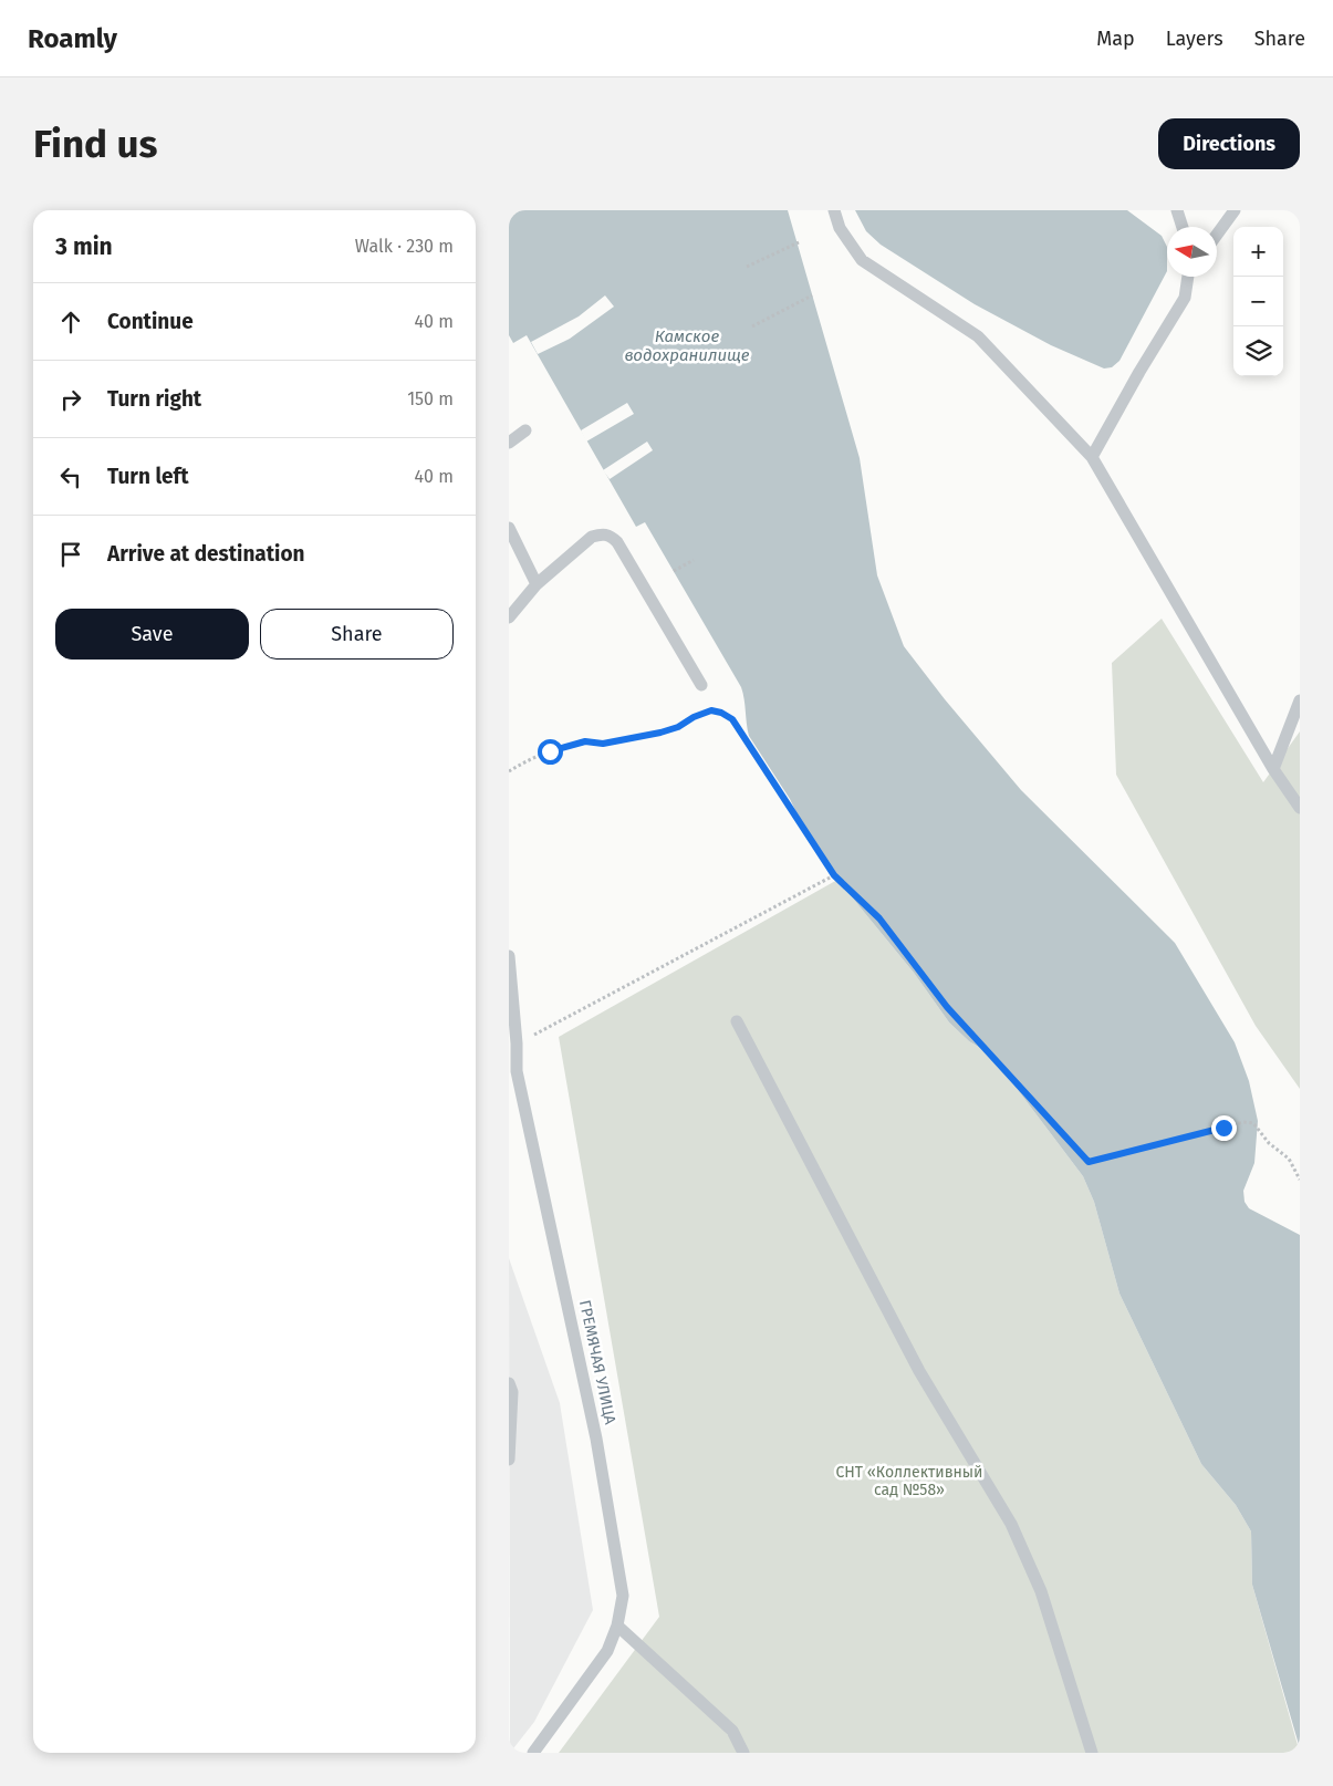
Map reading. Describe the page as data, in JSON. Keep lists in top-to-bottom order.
{
  "streets": {
    "lane": ["ГРЕМЯЧАЯ УЛИЦА"]
  },
  "water": ["Камское водохранилище"],
  "parks": ["СНТ «Коллективный сад №58»"],
  "north": "left",
  "page": {
    "header": "Roamly",
    "nav": ["Map", "Layers", "Share"],
    "buttons": [
      "Directions",
      ["Save", "Share"]
    ],
    "title": "Find us",
    "heading": ["3 min", "Walk · 230 m"],
    "map_buttons": ["+", "−"],
    "list": [
      ["Continue", "40 m"],
      ["Turn right", "150 m"],
      ["Turn left", "40 m"],
      "Arrive at destination"
    ]
  }
}
